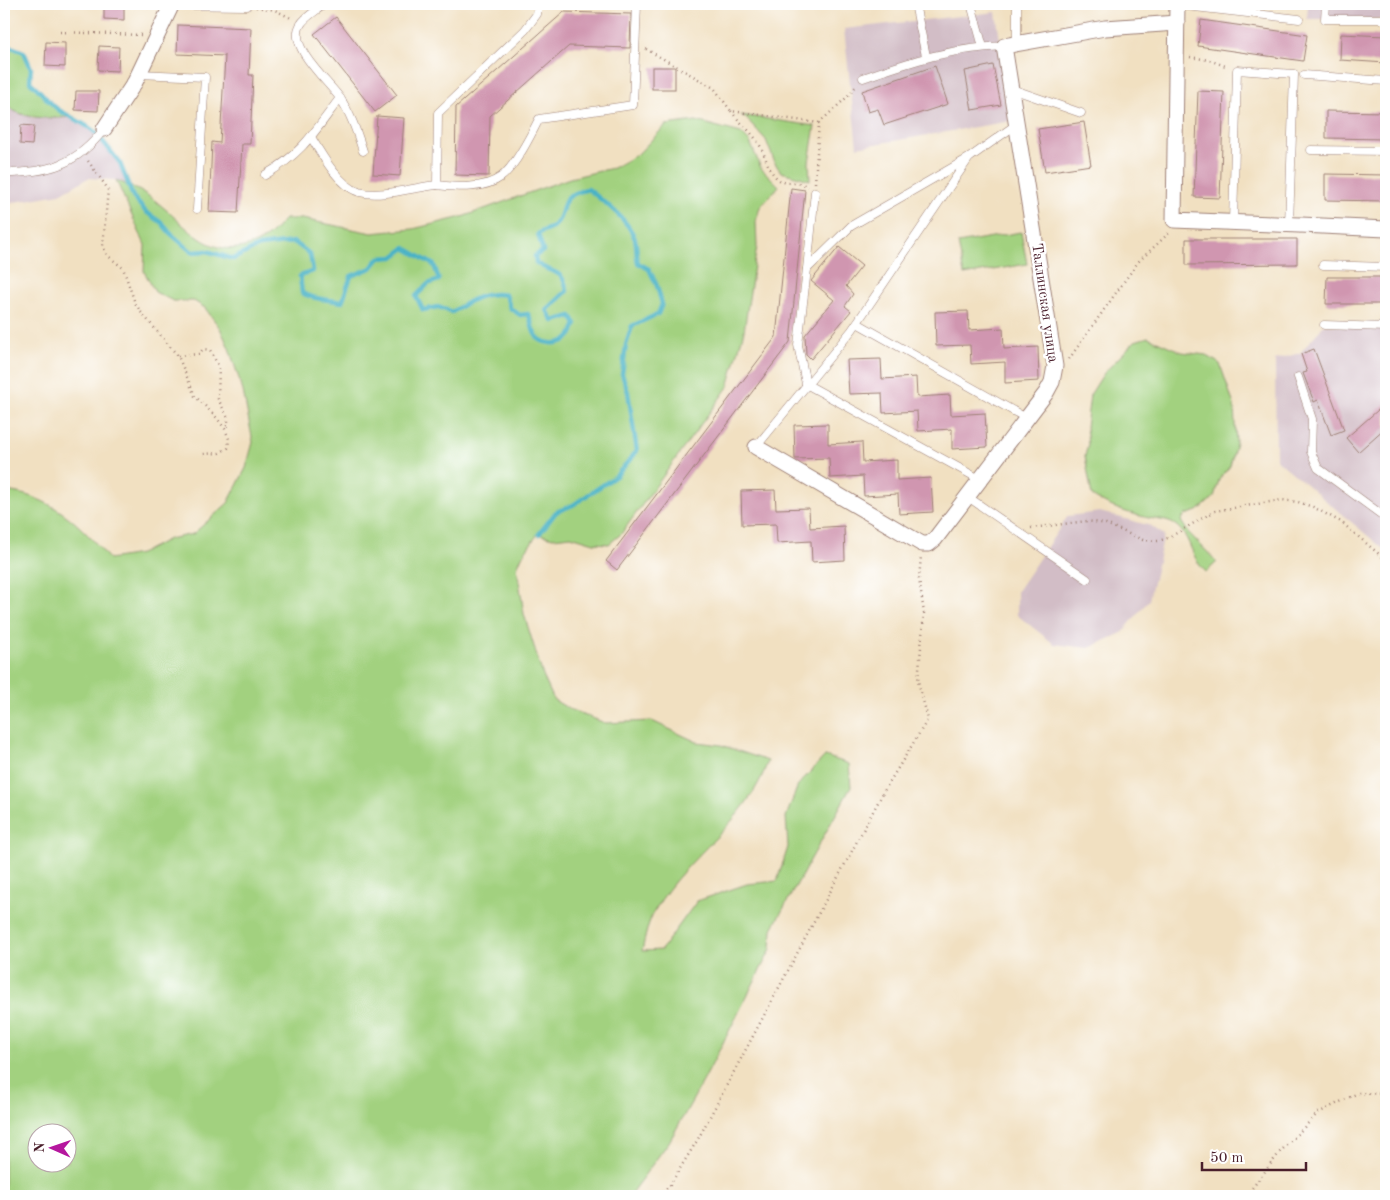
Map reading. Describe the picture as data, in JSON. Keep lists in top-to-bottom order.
{
  "streets": {
    "street": ["Таллинская улица"]
  },
  "scale_bar": "50 m",
  "north": "left"
}
